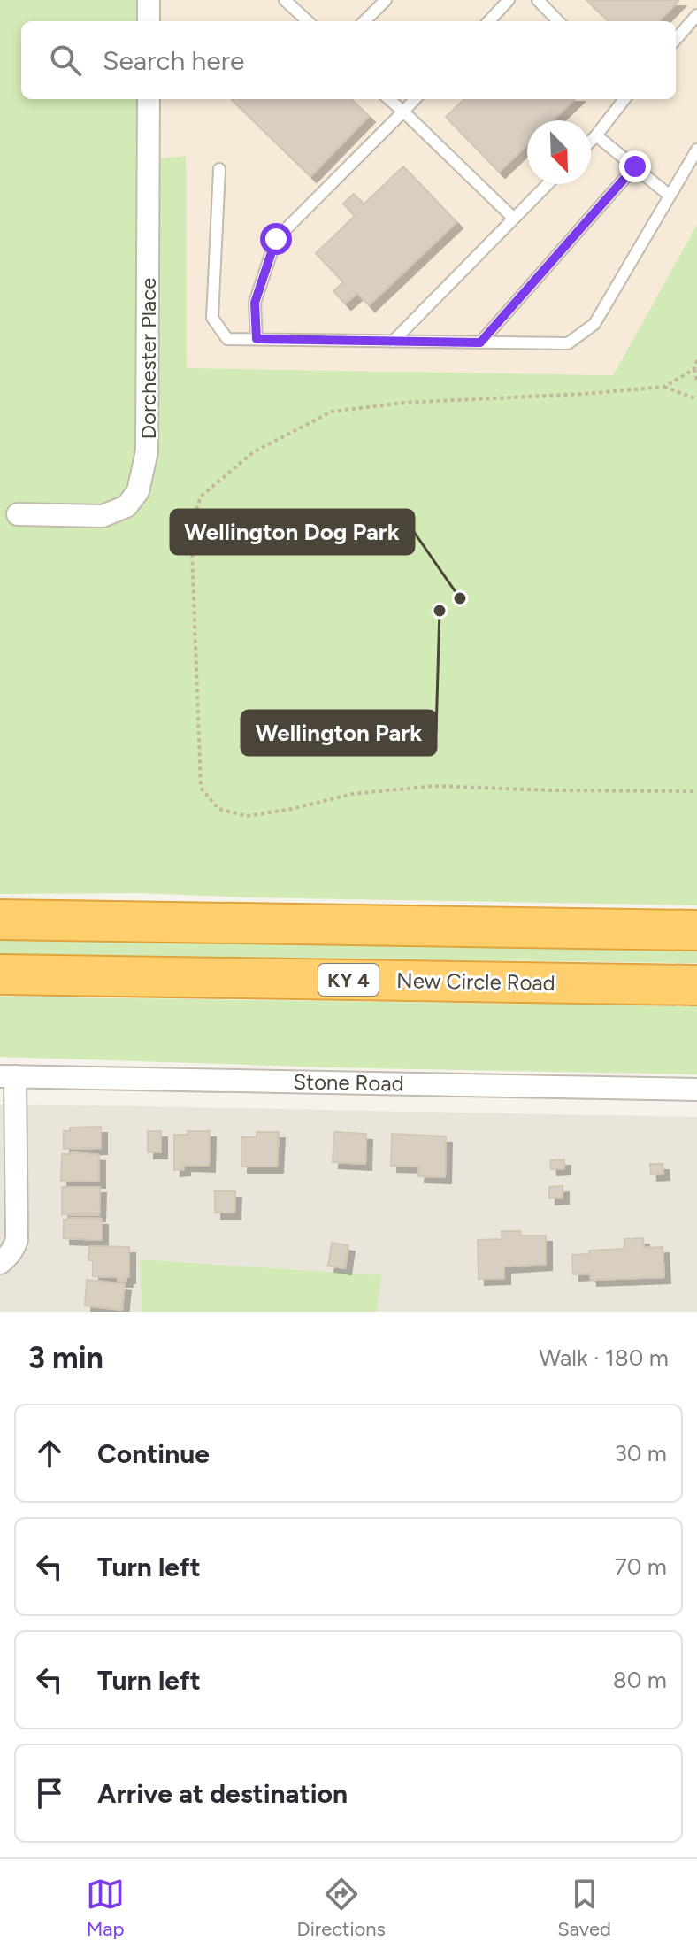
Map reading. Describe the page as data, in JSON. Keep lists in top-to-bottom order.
{
  "streets": {
    "highway": ["KY 4", "New Circle Road"],
    "street": ["Dorchester Place", "Stone Road"]
  },
  "places": ["Wellington Dog Park", "Wellington Park"],
  "north": "bottom right",
  "page": {
    "search": "Search here",
    "heading": ["3 min", "Walk · 180 m"],
    "list": [
      ["Continue", "30 m"],
      ["Turn left", "70 m"],
      ["Turn left", "80 m"],
      "Arrive at destination"
    ],
    "nav": ["Map", "Directions", "Saved"]
  }
}
